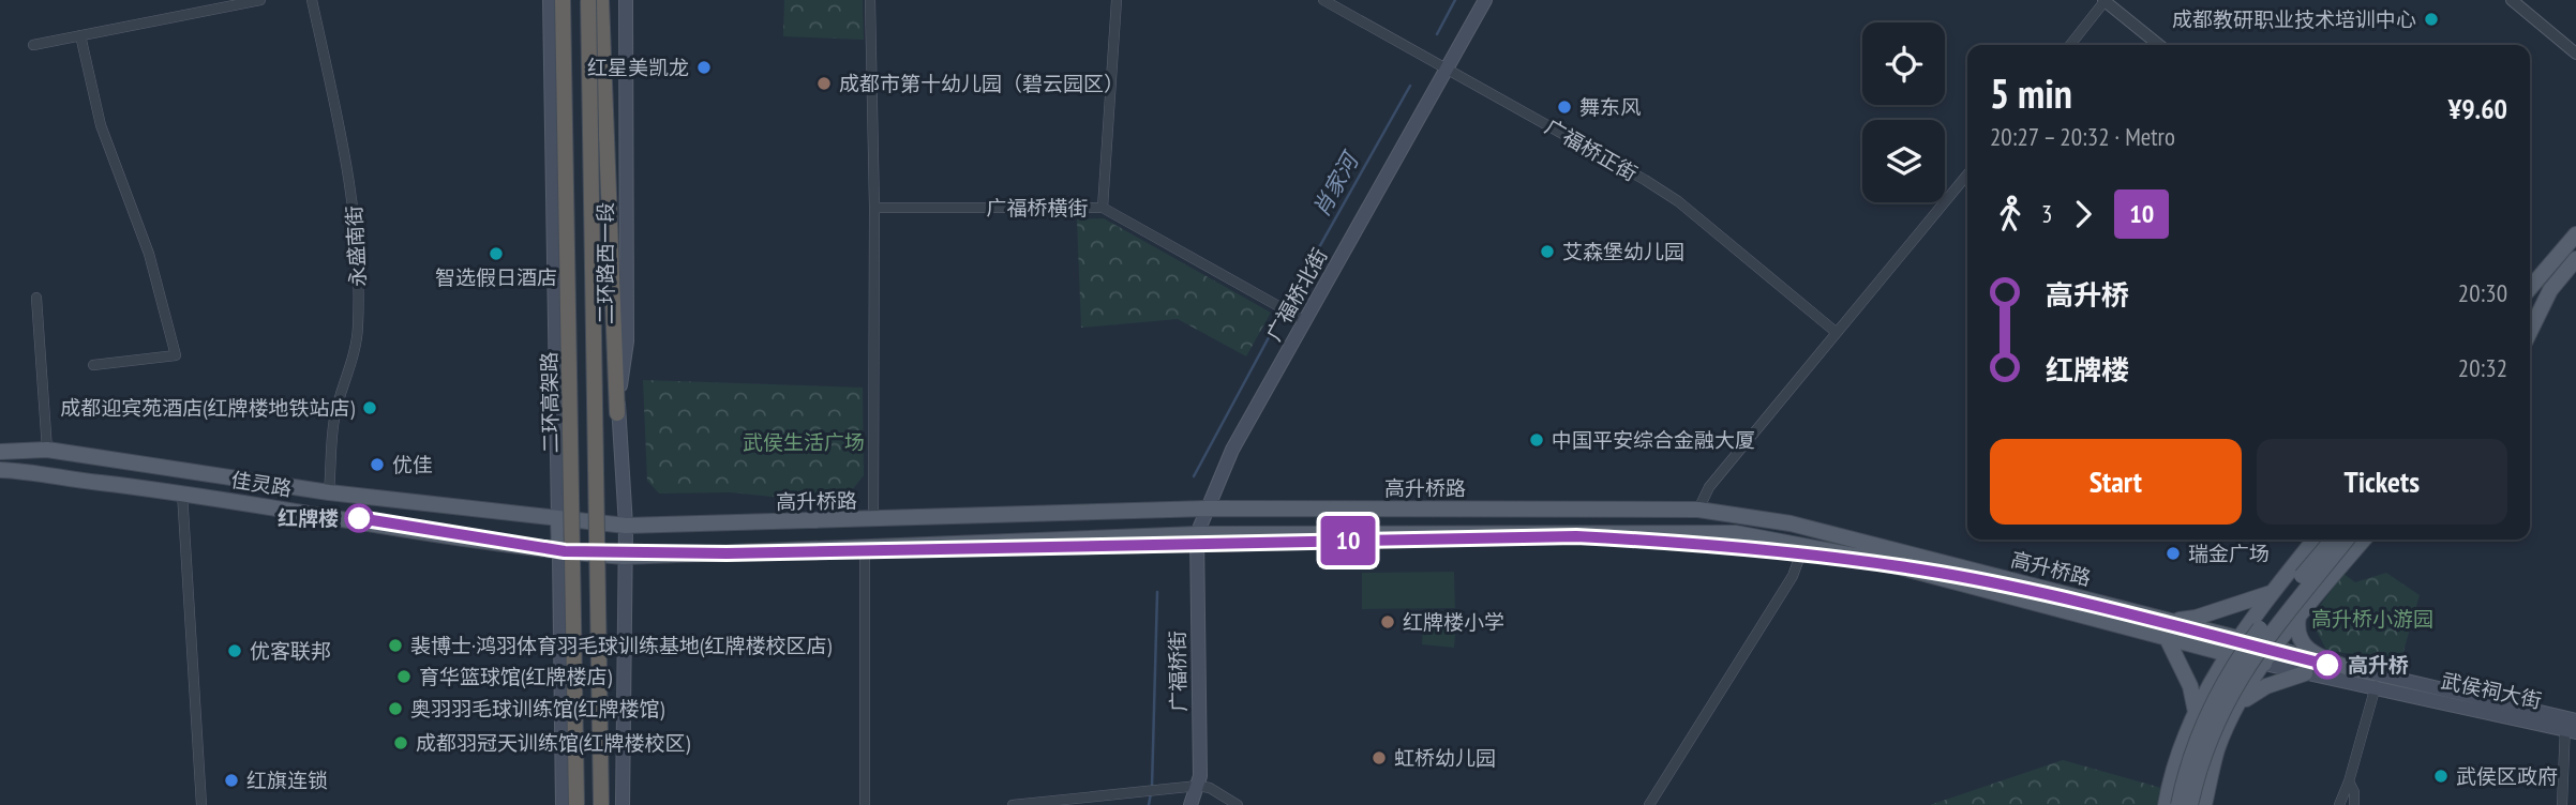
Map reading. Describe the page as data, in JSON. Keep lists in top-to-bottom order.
{
  "streets": {
    "highway": ["二环高架路"],
    "main road": [
      "二环路西一段",
      "广福桥北街",
      "佳灵路",
      "高升桥路",
      "广福桥街",
      "武侯祠大街"
    ],
    "street": ["广福桥正街", "广福桥横街", "永盛南街"]
  },
  "crossings": [
    ["广福桥正街", "广福桥北街"],
    ["广福桥横街", "广福桥北街"],
    ["永盛南街", "佳灵路"],
    ["二环路西一段", "高升桥路"],
    ["广福桥北街", "高升桥路"],
    ["广福桥北街", "广福桥街"],
    ["佳灵路", "高升桥路"],
    ["高升桥路", "广福桥街"],
    ["高升桥路", "武侯祠大街"]
  ],
  "water": ["肖家河"],
  "parks": ["武侯生活广场", "高升桥小游园"],
  "places": [
    "成都教研职业技术培训中心",
    "红星美凯龙",
    "成都市第十幼儿园（碧云园区）",
    "舞东风",
    "艾森堡幼儿园",
    "智选假日酒店",
    "成都迎宾苑酒店(红牌楼地铁站店)",
    "中国平安综合金融大厦",
    "优佳",
    "红牌楼",
    "瑞金广场",
    "红牌楼小学",
    "裴博士·鸿羽体育羽毛球训练基地(红牌楼校区店)",
    "优客联邦",
    "高升桥",
    "育华篮球馆(红牌楼店)",
    "奥羽羽毛球训练馆(红牌楼馆)",
    "成都羽冠天训练馆(红牌楼校区)",
    "虹桥幼儿园",
    "武侯区政府",
    "红旗连锁"
  ],
  "lines": ["metro line 10"],
  "page": {
    "on_map": "10",
    "heading": ["5 min", "20:27 – 20:32 · Metro", "¥9.60"],
    "legs": ["3", "10"],
    "list": [
      {
        "name": "高升桥",
        "value": "20:30"
      },
      {
        "name": "红牌楼",
        "value": "20:32"
      }
    ],
    "buttons": ["Start", "Tickets"]
  }
}
